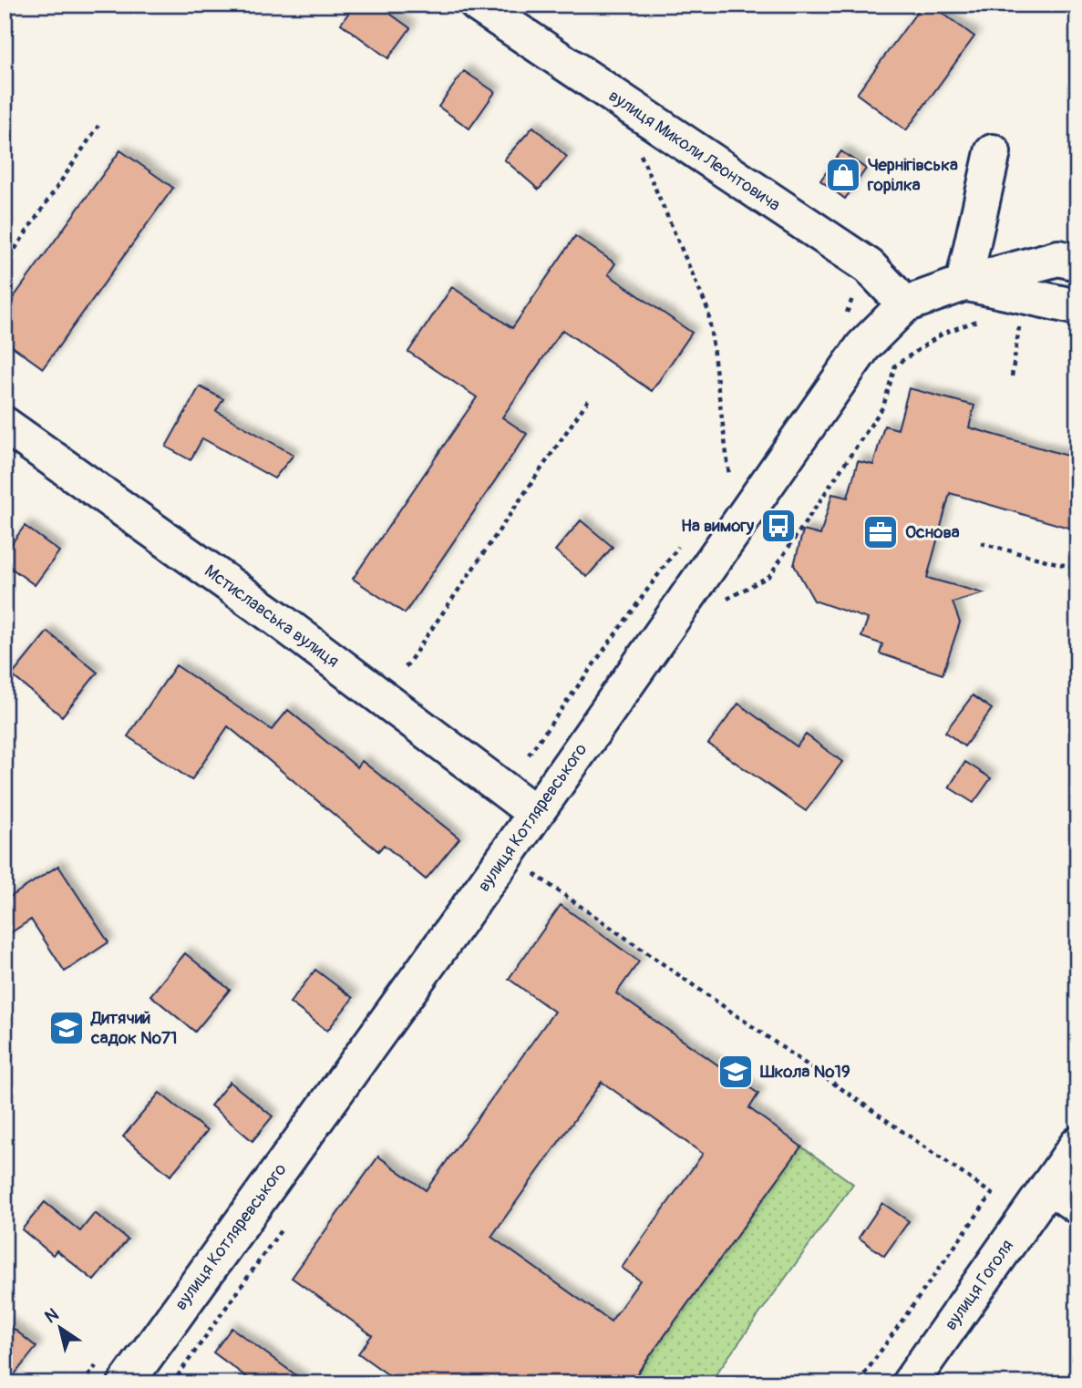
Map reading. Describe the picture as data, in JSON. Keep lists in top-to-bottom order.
{
  "streets": {
    "street": [
      "вулиця Миколи Леонтовича",
      "Мстиславська вулиця",
      "вулиця Котляревського",
      "вулиця Гоголя"
    ]
  },
  "crossings": [
    ["вулиця Миколи Леонтовича", "вулиця Котляревського"],
    ["Мстиславська вулиця", "вулиця Котляревського"]
  ],
  "places": {
    "shop": ["Чернігівська горілка"],
    "bus stop": ["На вимогу"],
    "office": ["Основа"],
    "school or university": ["Дитячий садок №71", "Школа №19"]
  },
  "north": "top left"
}
